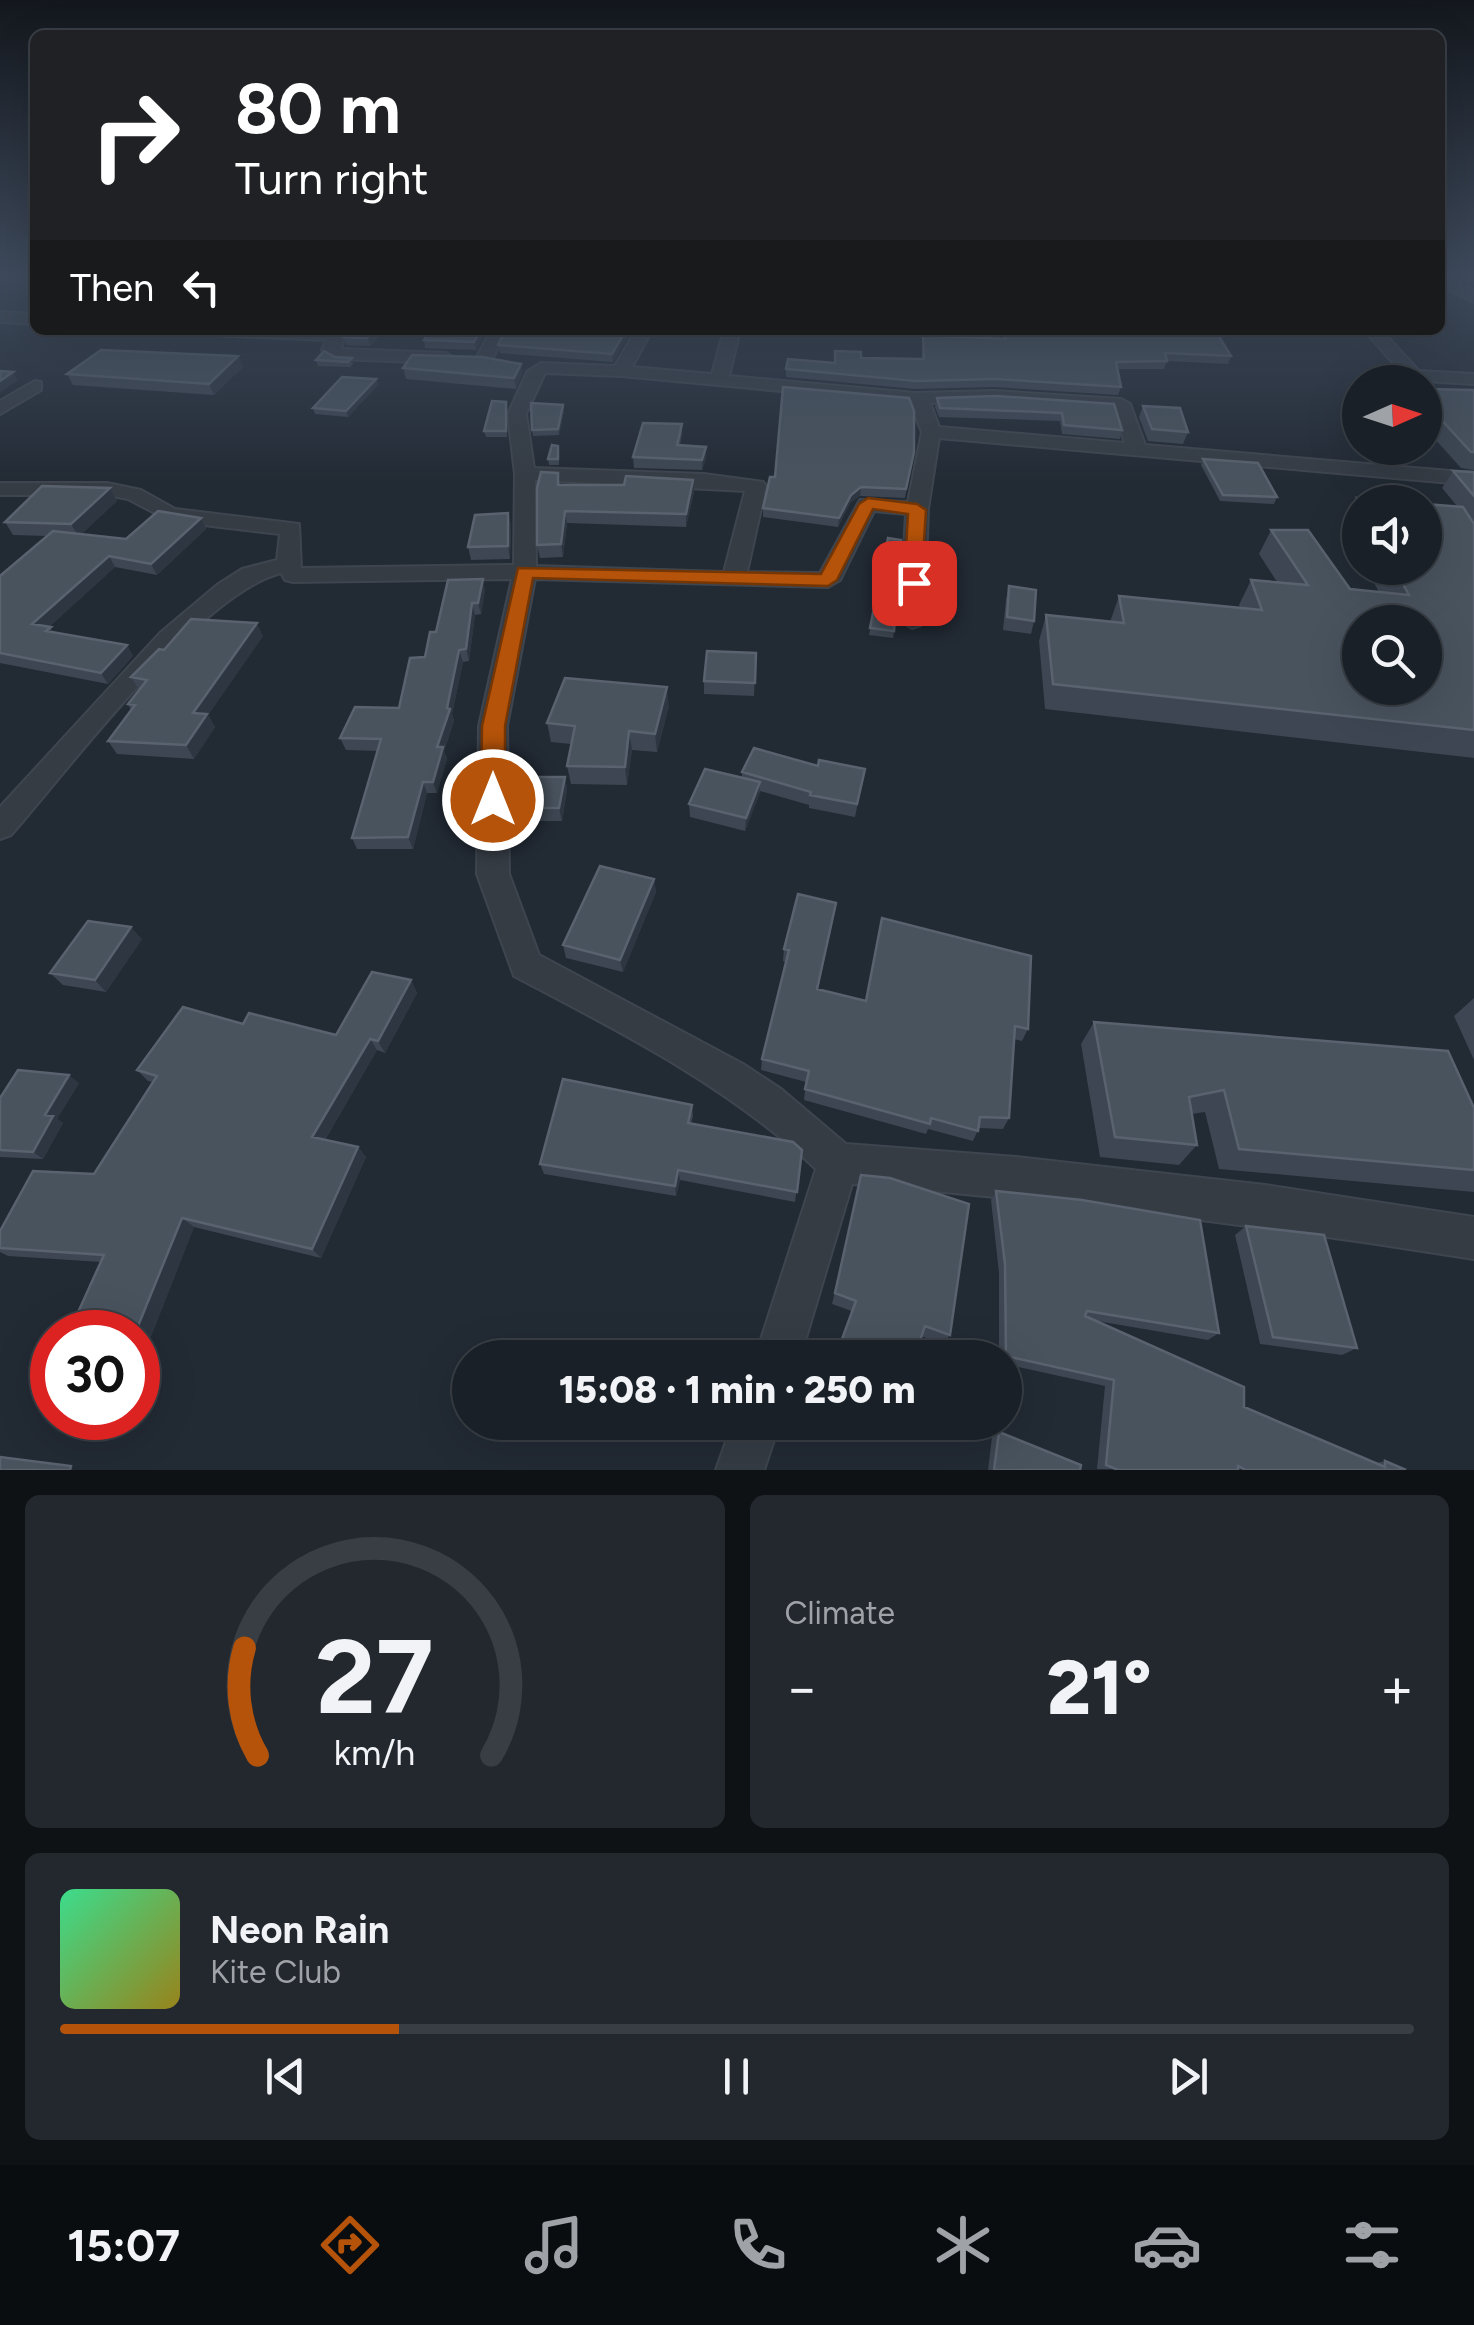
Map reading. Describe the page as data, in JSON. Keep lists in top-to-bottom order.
{
  "north": "right",
  "page": {
    "turn": ["80 m", "Turn right"],
    "then": "Then",
    "limit": "30",
    "trip": "15:08 · 1 min · 250 m",
    "tile": "Climate",
    "heat": ["−", "21°", "+"],
    "song": ["Neon Rain", "Kite Club"],
    "tabs": "15:07",
    "gauge": ["27", "km/h"]
  }
}
